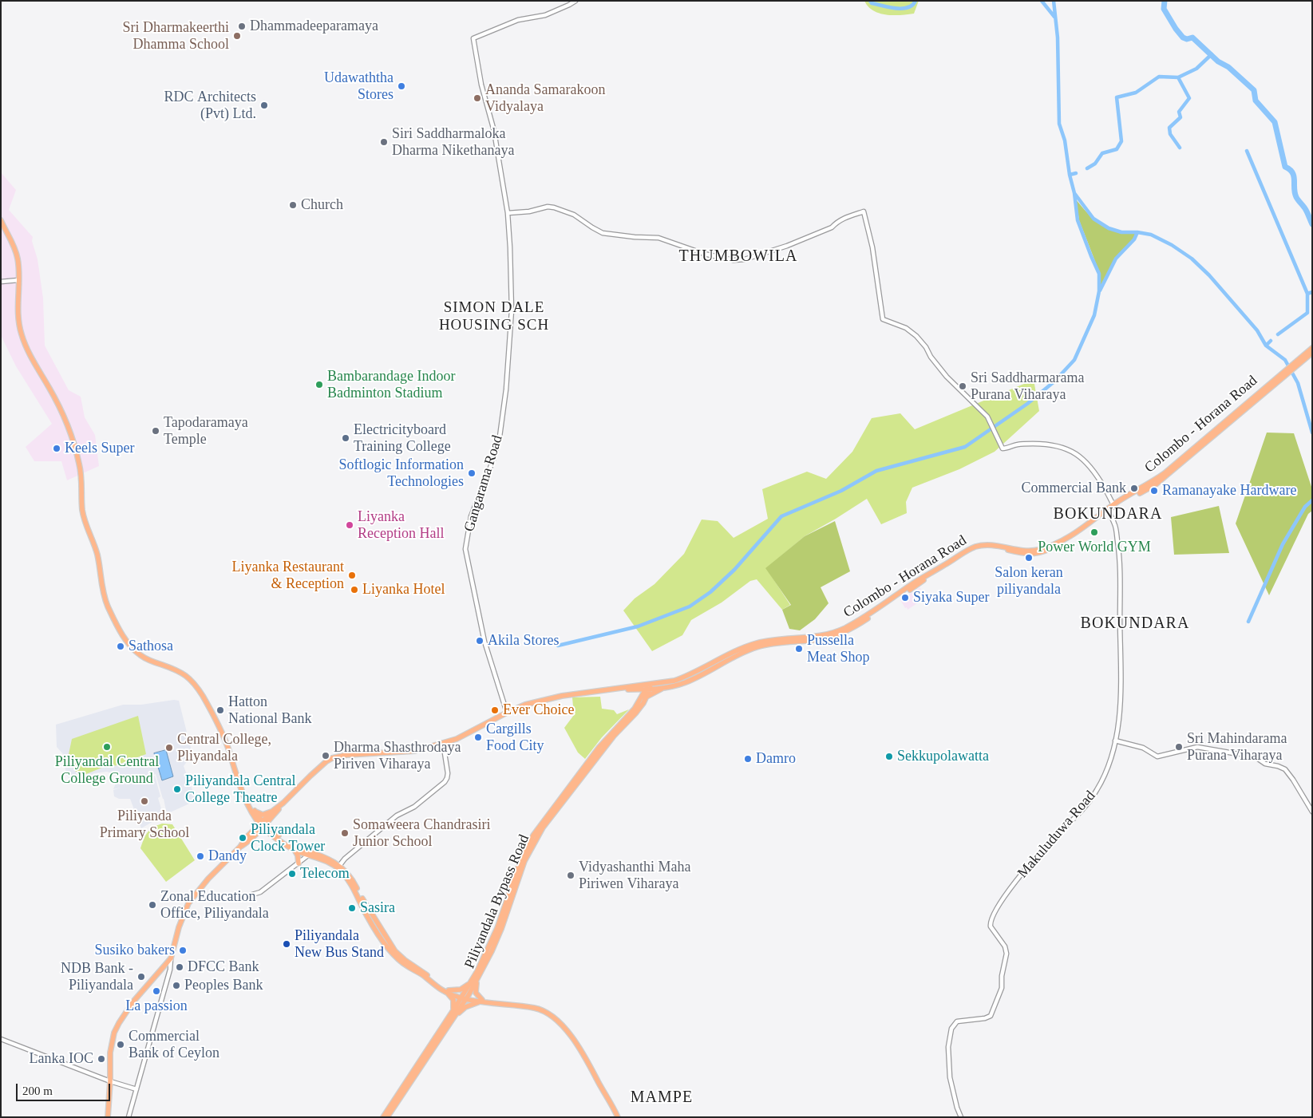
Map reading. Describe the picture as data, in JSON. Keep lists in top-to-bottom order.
{
  "streets": {
    "main road": ["Colombo - Horana Road", "Piliyandala Bypass Road"],
    "street": ["Gangarama Road", "Makuluduwa Road"]
  },
  "crossings": [
    ["Colombo - Horana Road", "Makuluduwa Road"]
  ],
  "districts": [
    "THUMBOWILA",
    "SIMON DALE HOUSING SCH",
    "BOKUNDARA",
    "BOKUNDARA",
    "MAMPE"
  ],
  "places": [
    "Dhammadeeparamaya",
    "Sri Dharmakeerthi Dhamma School",
    "Udawaththa Stores",
    "Ananda Samarakoon Vidyalaya",
    "RDC Architects (Pvt) Ltd.",
    "Siri Saddharmaloka Dharma Nikethanaya",
    "Church",
    "Bambarandage Indoor Badminton Stadium",
    "Sri Saddharmarama Purana Viharaya",
    "Tapodaramaya Temple",
    "Electricityboard Training College",
    "Keels Super",
    "Softlogic Information Technologies",
    "Commercial Bank",
    "Ramanayake Hardware",
    "Liyanka Reception Hall",
    "Power World GYM",
    "Salon keran piliyandala",
    "Liyanka Restaurant & Reception",
    "Liyanka Hotel",
    "Siyaka Super",
    "Akila Stores",
    "Sathosa",
    "Pussella Meat Shop",
    "Hatton National Bank",
    "Ever Choice",
    "Cargills Food City",
    "Piliyandal Central College Ground",
    "Sri Mahindarama Purana Viharaya",
    "Central College, Pliyandala",
    "Dharma Shasthrodaya Piriven Viharaya",
    "Sekkupolawatta",
    "Damro",
    "Piliyandala Central College Theatre",
    "Piliyanda Primary School",
    "Somaweera Chandrasiri Junior School",
    "Piliyandala Clock Tower",
    "Dandy",
    "Telecom",
    "Vidyashanthi Maha Piriwen Viharaya",
    "Zonal Education Office, Piliyandala",
    "Sasira",
    "Piliyandala New Bus Stand",
    "Susiko bakers",
    "DFCC Bank",
    "NDB Bank - Piliyandala",
    "Peoples Bank",
    "La passion",
    "Commercial Bank of Ceylon",
    "Lanka IOC"
  ],
  "scale_bar": "200 m"
}
